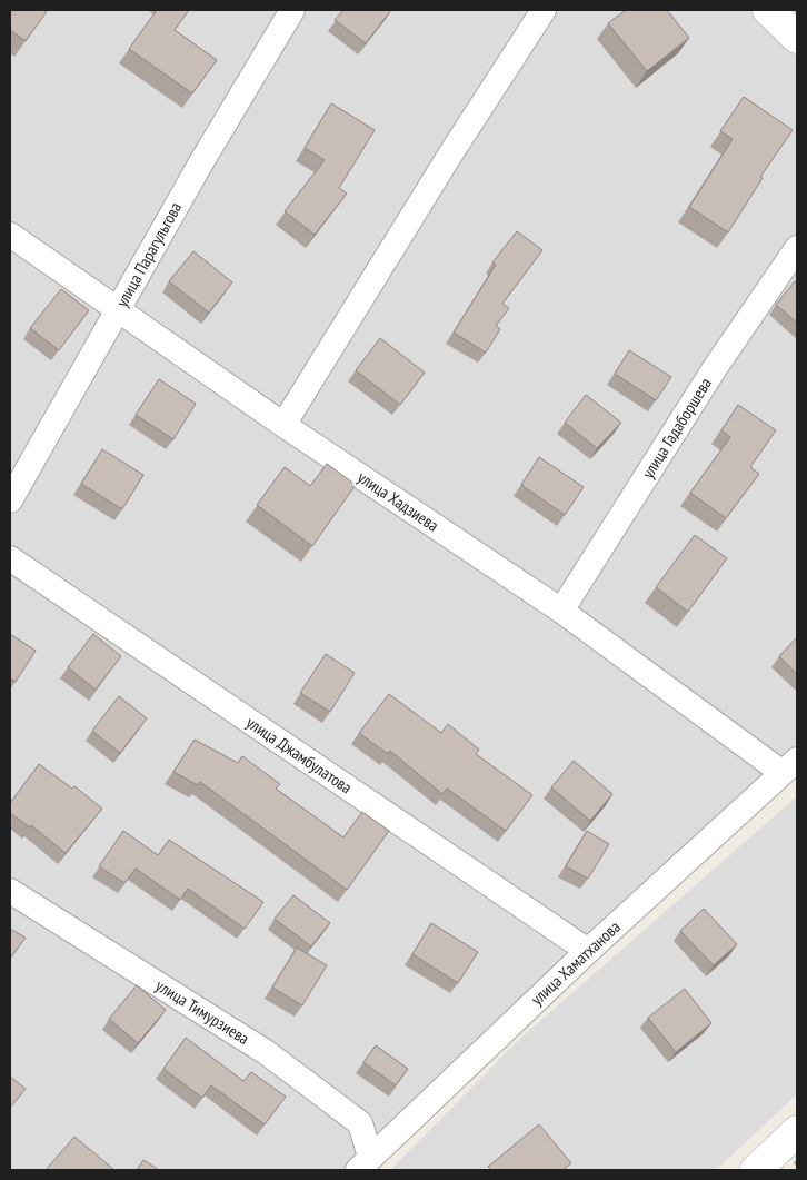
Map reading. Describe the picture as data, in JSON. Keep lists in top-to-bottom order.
{
  "streets": {
    "street": [
      "улица Парагульгова",
      "улица Гадаборшева",
      "улица Хадзиева",
      "улица Джамбулатова",
      "улица Хаматханова",
      "улица Тимурзиева"
    ]
  },
  "crossings": [
    ["улица Парагульгова", "улица Хадзиева"],
    ["улица Гадаборшева", "улица Хадзиева"],
    ["улица Хадзиева", "улица Хаматханова"],
    ["улица Джамбулатова", "улица Хаматханова"],
    ["улица Хаматханова", "улица Тимурзиева"]
  ]
}
